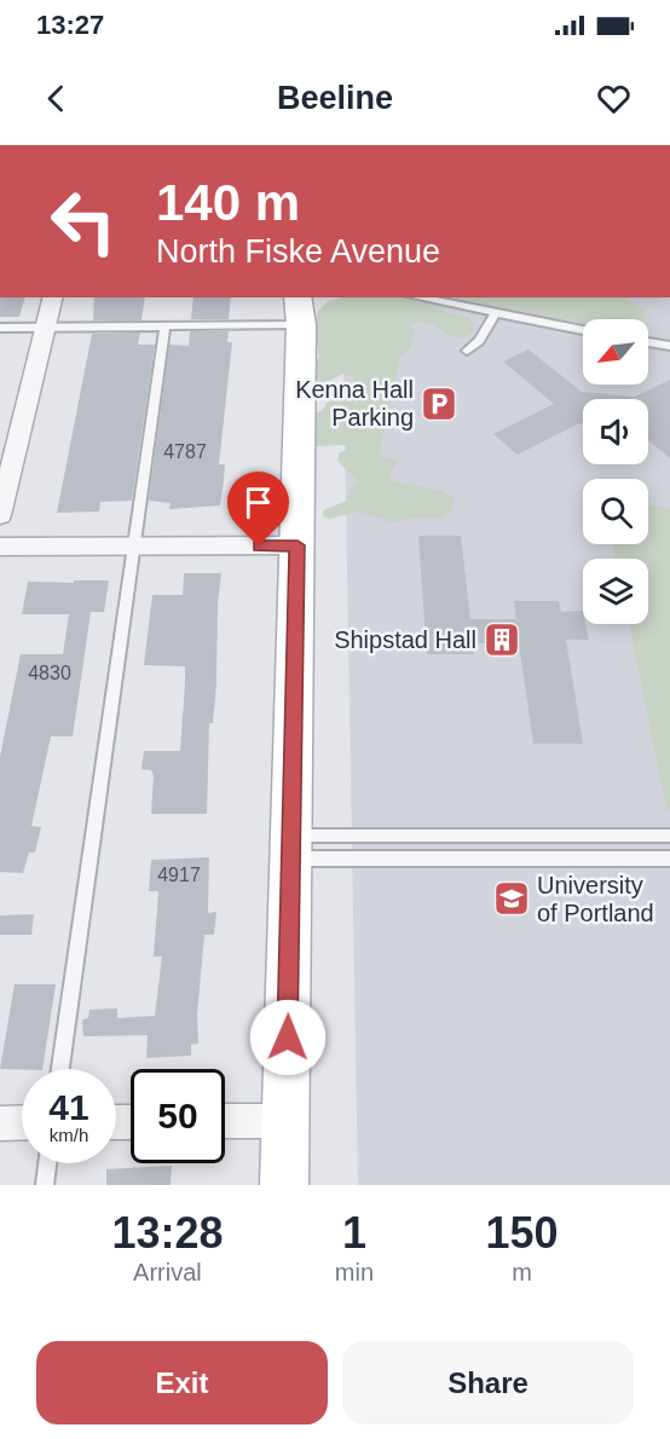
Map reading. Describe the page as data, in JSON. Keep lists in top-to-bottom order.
{
  "places": {
    "parking": ["Kenna Hall Parking"],
    "building": ["Shipstad Hall"],
    "school or university": ["University of Portland"]
  },
  "house_numbers": ["4787", "4830", "4917"],
  "north": "bottom left",
  "page": {
    "status": "13:27",
    "header": "Beeline",
    "turn": ["140 m", "North Fiske Avenue"],
    "speed": "41 km/h",
    "limit": "50",
    "eta": [
      "13:28",
      "Arrival",
      "1",
      "min",
      "150",
      "m"
    ],
    "buttons": ["Exit", "Share"]
  }
}
